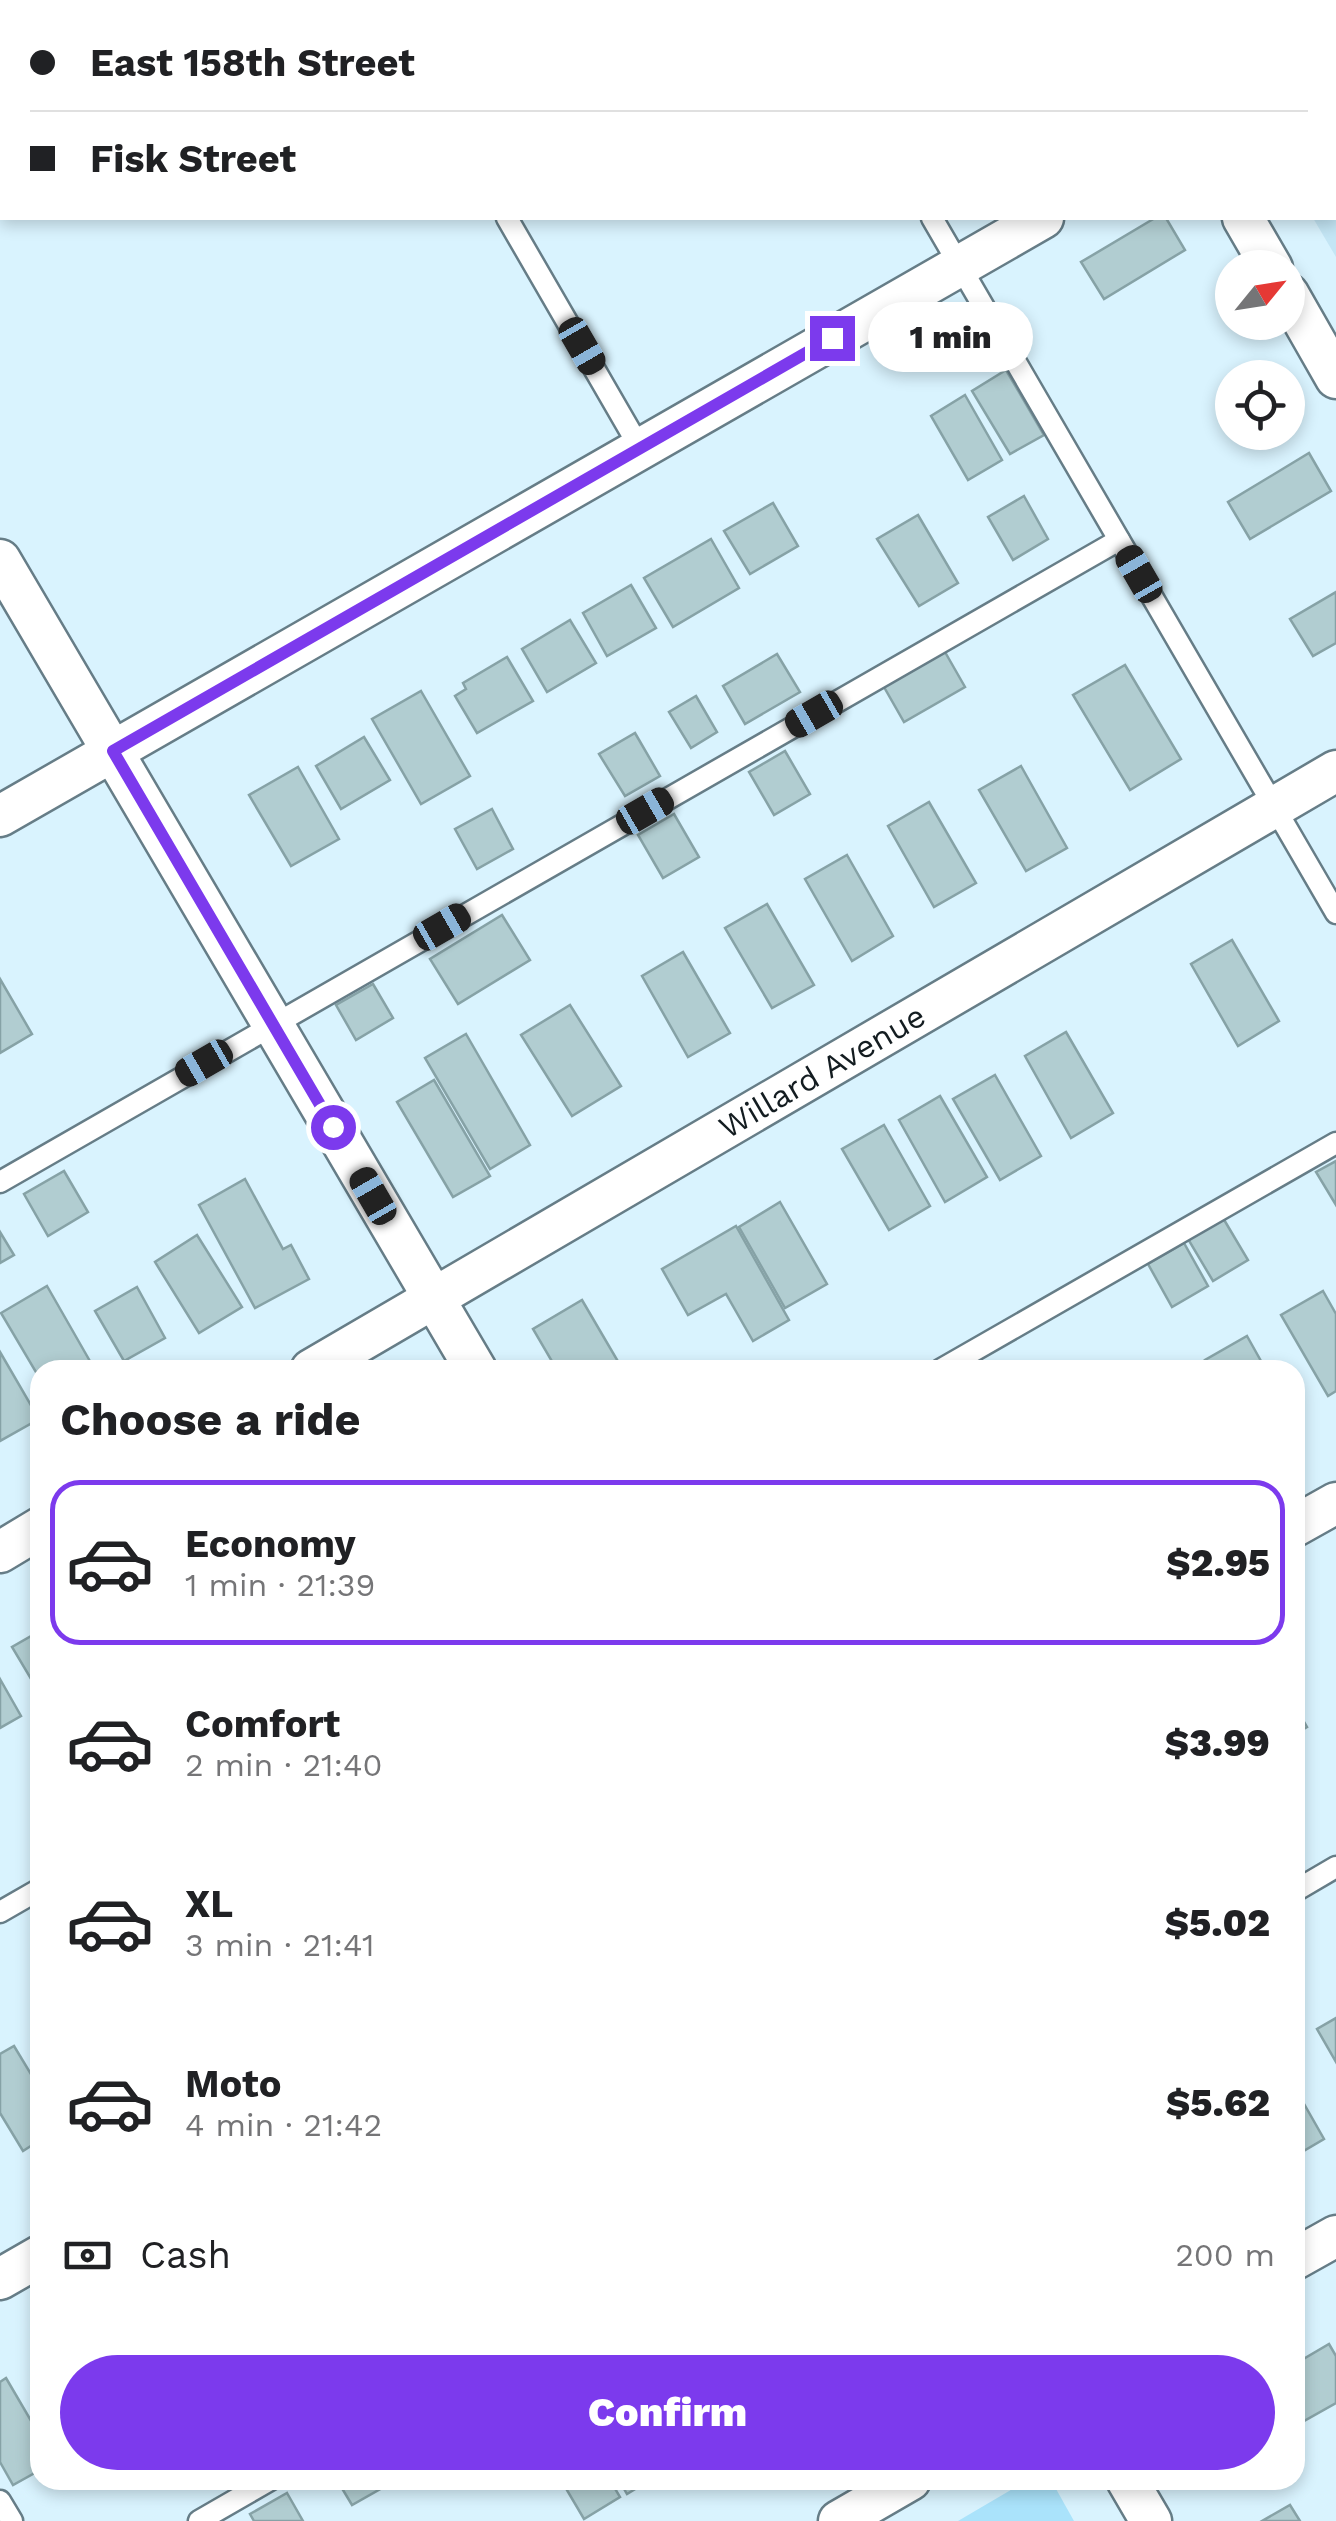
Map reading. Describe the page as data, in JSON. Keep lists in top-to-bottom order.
{
  "streets": {
    "street": ["Willard Avenue"]
  },
  "north": "top right",
  "page": {
    "banner": ["East 158th Street", "Fisk Street"],
    "bubble": "1 min",
    "heading": "Choose a ride",
    "list": [
      {
        "name": "Economy",
        "note": "1 min · 21:39",
        "value": "$2.95"
      },
      {
        "name": "Comfort",
        "note": "2 min · 21:40",
        "value": "$3.99"
      },
      {
        "name": "XL",
        "note": "3 min · 21:41",
        "value": "$5.02"
      },
      {
        "name": "Moto",
        "note": "4 min · 21:42",
        "value": "$5.62"
      }
    ],
    "pay": ["Cash", "200 m"],
    "buttons": "Confirm"
  }
}
